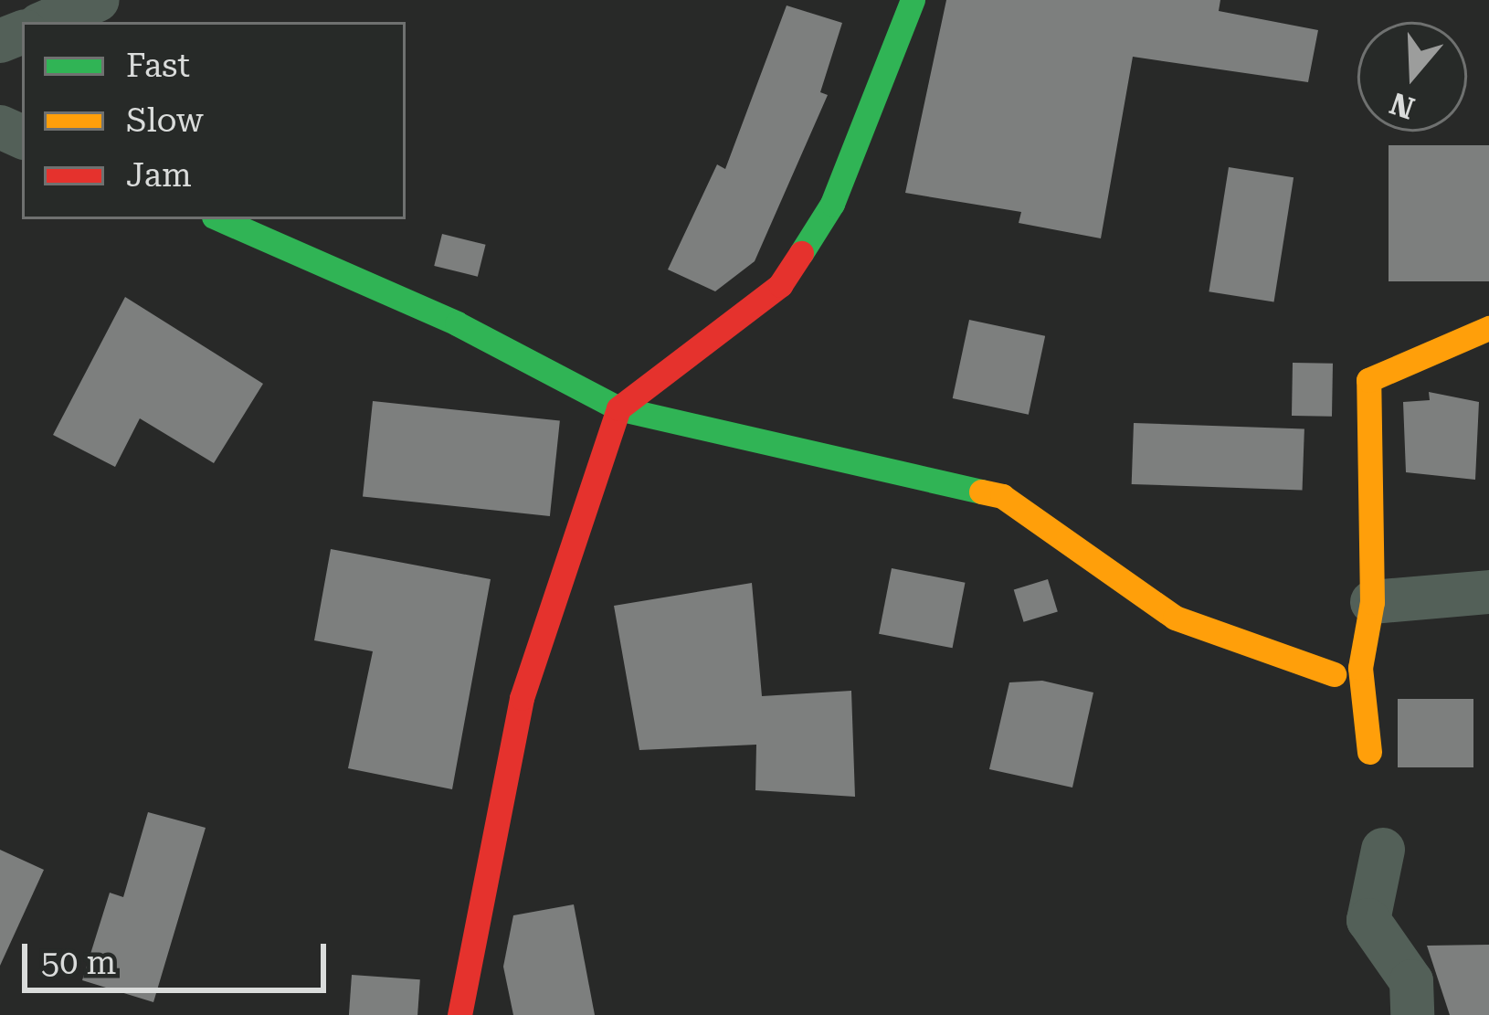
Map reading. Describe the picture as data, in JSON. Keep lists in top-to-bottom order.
{
  "legend": ["Fast", "Slow", "Jam"],
  "scale_bar": "50 m",
  "north": "bottom"
}
